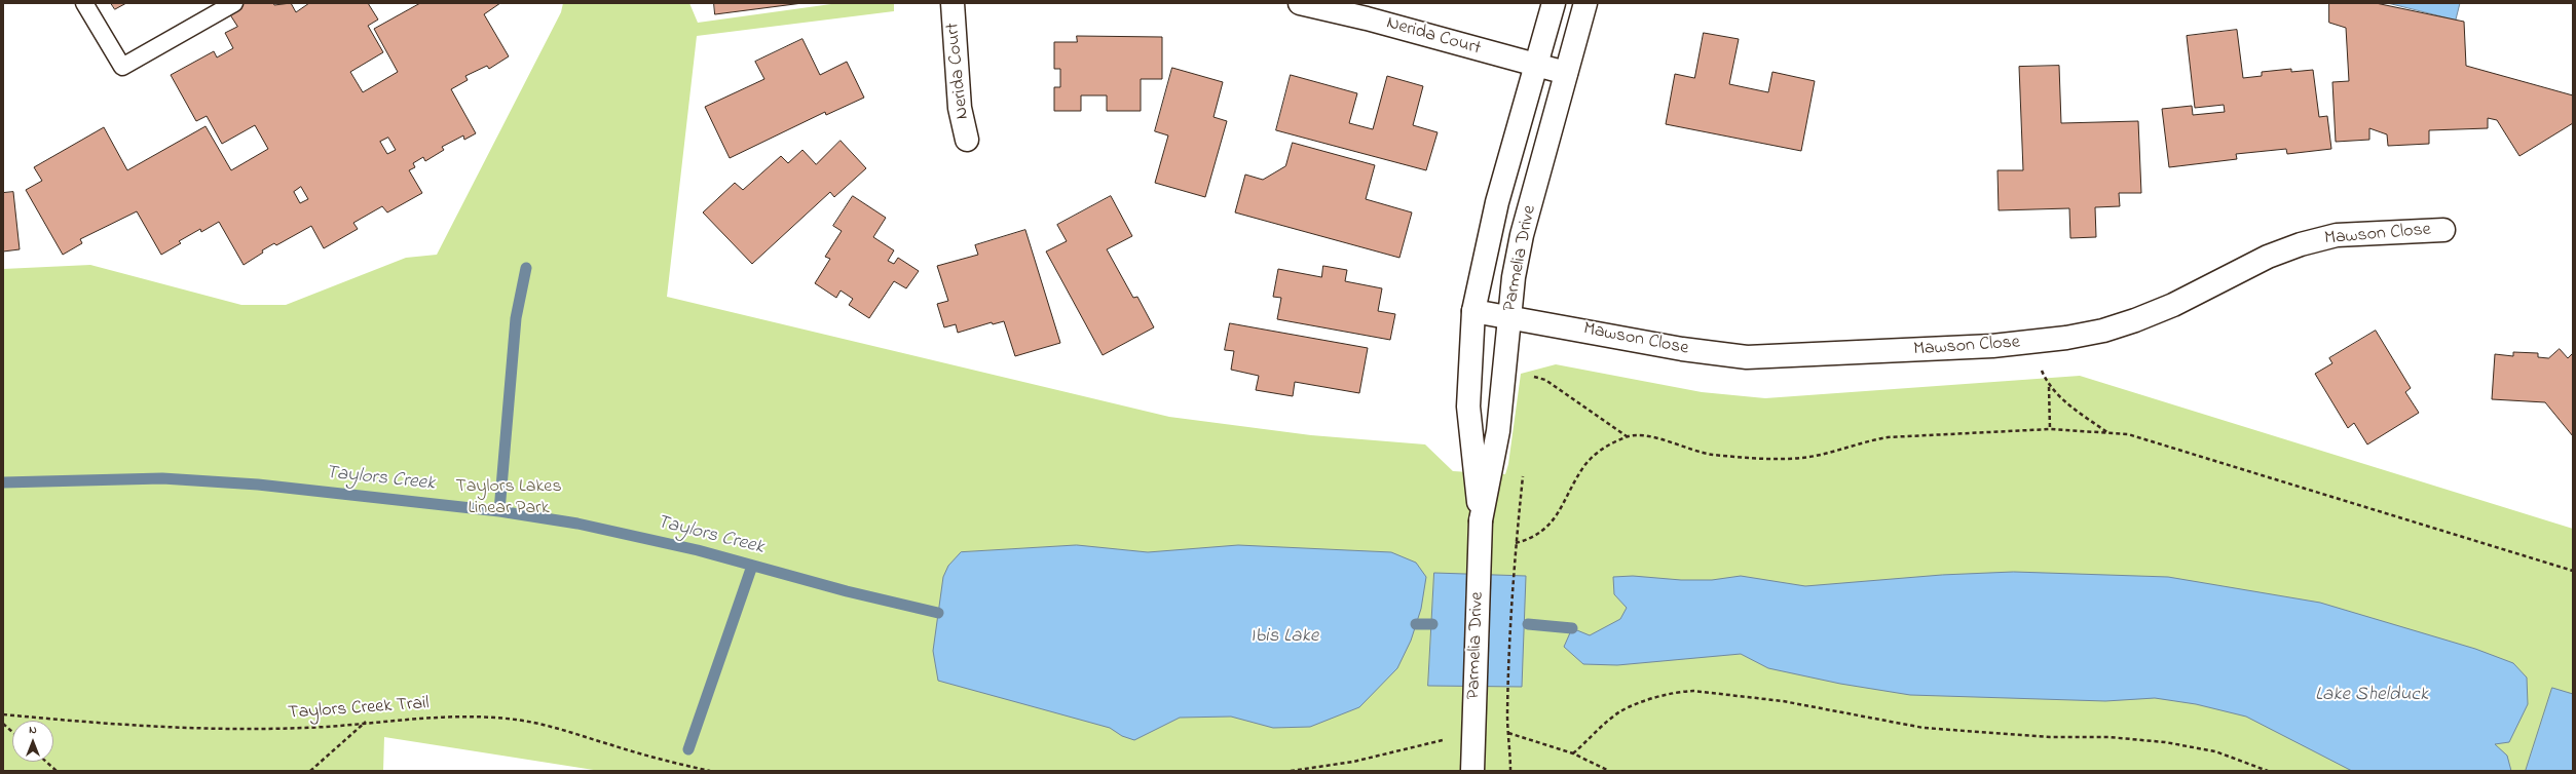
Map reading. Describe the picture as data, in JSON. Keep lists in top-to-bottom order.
{
  "streets": {
    "street": ["Nerida Court", "Mawson Close", "Parmelia Drive"],
    "path": ["Taylors Creek Trail"]
  },
  "crossings": [
    ["Nerida Court", "Parmelia Drive"],
    ["Mawson Close", "Parmelia Drive"]
  ],
  "water": ["Taylors Creek", "Ibis Lake", "Lake Shelduck"],
  "parks": ["Taylors Lakes Linear Park"],
  "north": "top"
}
